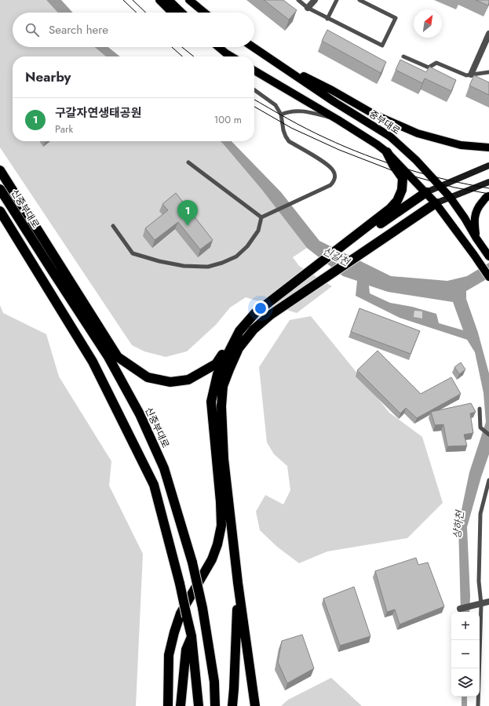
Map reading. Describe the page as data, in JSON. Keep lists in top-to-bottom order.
{
  "streets": {
    "highway": ["신중부대로"],
    "main road": ["중부대로"]
  },
  "water": ["신갈천", "상하천"],
  "north": "top right",
  "page": {
    "search": "Search here",
    "heading": "Nearby",
    "list": [
      {
        "mark": "1",
        "name": "구갈자연생태공원",
        "note": "Park",
        "value": "100 m"
      }
    ],
    "pins": "1",
    "map_buttons": ["+", "−"]
  }
}
